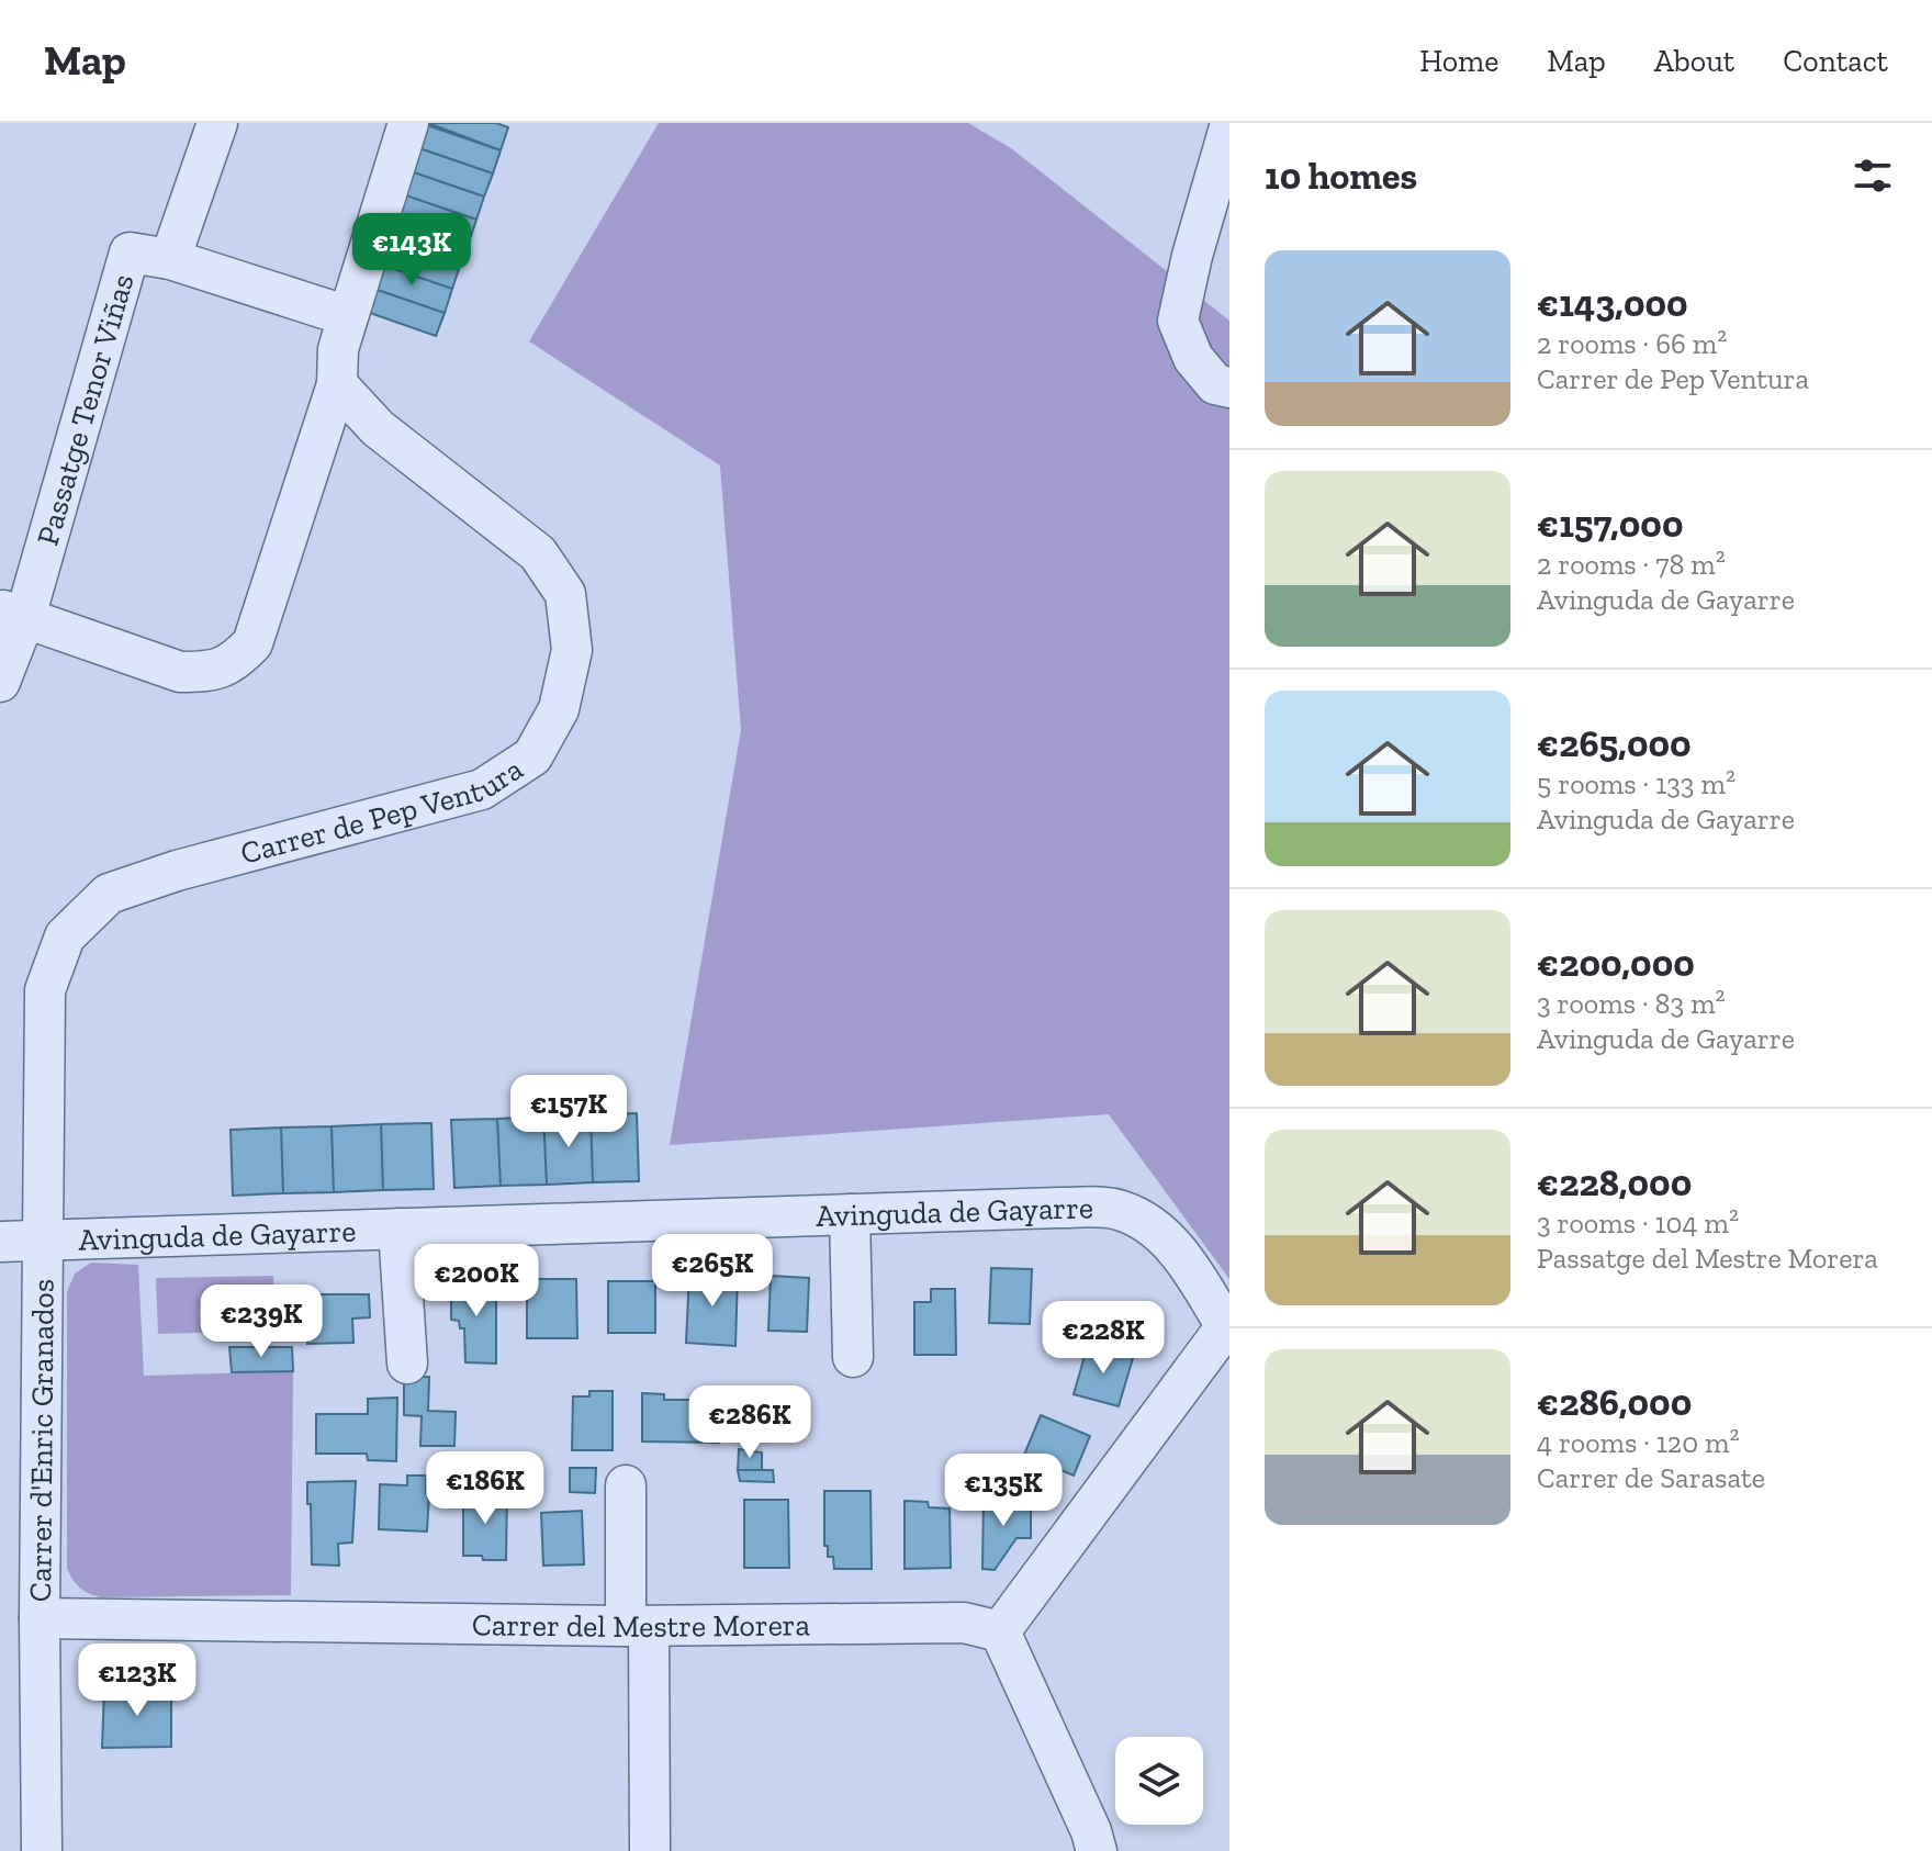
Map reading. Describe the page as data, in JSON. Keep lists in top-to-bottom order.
{
  "streets": {
    "street": [
      "Passatge Tenor Viñas",
      "Carrer de Pep Ventura",
      "Avinguda de Gayarre",
      "Carrer d'Enric Granados",
      "Carrer del Mestre Morera"
    ]
  },
  "crossings": [
    ["Carrer de Pep Ventura", "Avinguda de Gayarre"],
    ["Carrer de Pep Ventura", "Carrer d'Enric Granados"],
    ["Avinguda de Gayarre", "Carrer d'Enric Granados"],
    ["Carrer d'Enric Granados", "Carrer del Mestre Morera"]
  ],
  "page": {
    "header": "Map",
    "nav": [
      "Home",
      "Map",
      "About",
      "Contact"
    ],
    "heading": "10 homes",
    "price": [
      "€143K",
      "€157K",
      "€265K",
      "€200K",
      "€239K",
      "€228K",
      "€286K",
      "€186K",
      "€135K",
      "€123K"
    ],
    "list": [
      {
        "name": "€143,000",
        "note": "2 rooms · 66 m² · Carrer de Pep Ventura"
      },
      {
        "name": "€157,000",
        "note": "2 rooms · 78 m² · Avinguda de Gayarre"
      },
      {
        "name": "€265,000",
        "note": "5 rooms · 133 m² · Avinguda de Gayarre"
      },
      {
        "name": "€200,000",
        "note": "3 rooms · 83 m² · Avinguda de Gayarre"
      },
      {
        "name": "€228,000",
        "note": "3 rooms · 104 m² · Passatge del Mestre Morera"
      },
      {
        "name": "€286,000",
        "note": "4 rooms · 120 m² · Carrer de Sarasate"
      }
    ]
  }
}
